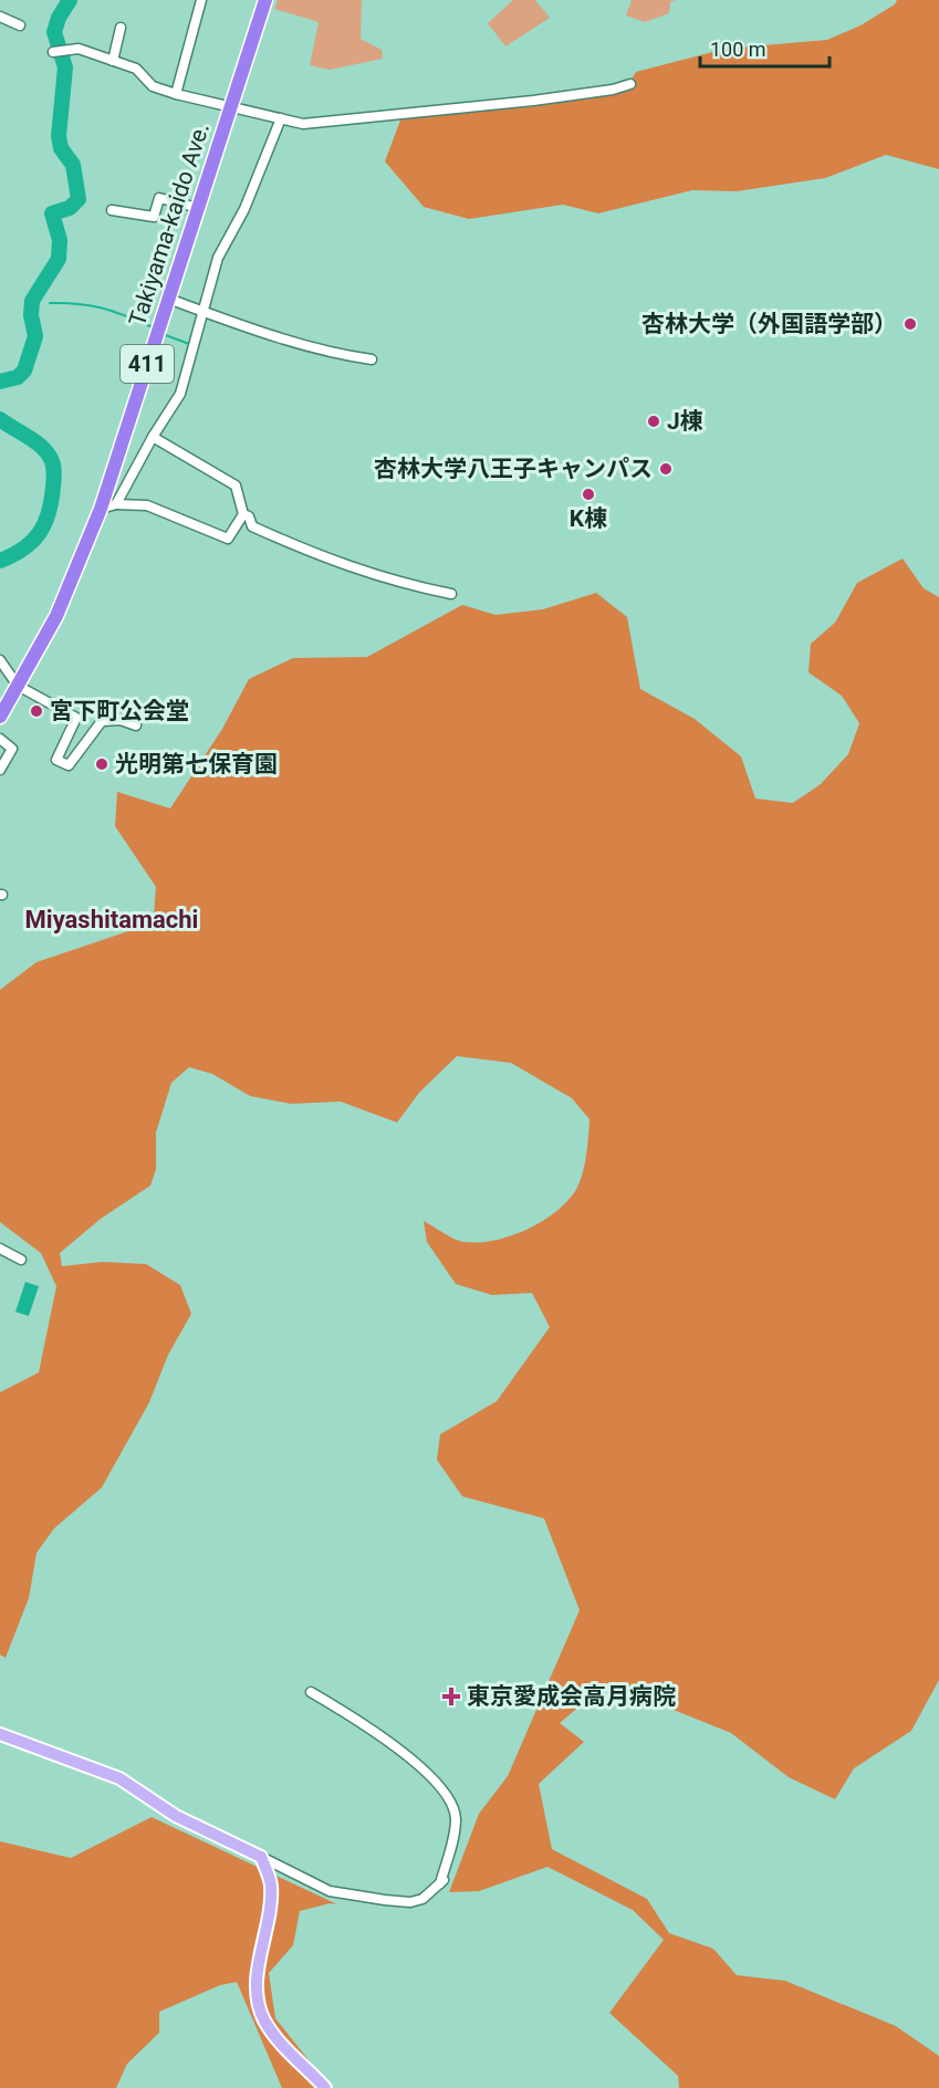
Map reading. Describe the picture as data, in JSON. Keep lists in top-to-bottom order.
{
  "streets": {
    "highway": ["Takiyama-kaido Ave.", "411"]
  },
  "districts": ["Miyashitamachi"],
  "places": {
    "other": [
      "杏林大学（外国語学部）",
      "J棟",
      "杏林大学八王子キャンパス",
      "K棟",
      "宮下町公会堂",
      "光明第七保育園"
    ],
    "health": ["東京愛成会高月病院"]
  },
  "scale_bar": "100 m"
}
